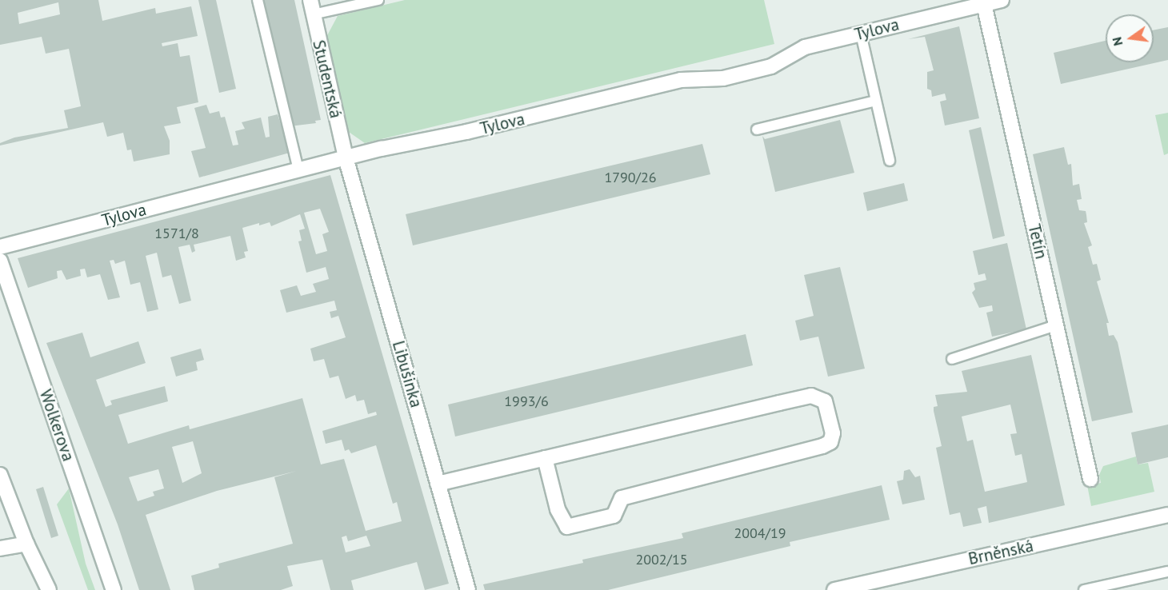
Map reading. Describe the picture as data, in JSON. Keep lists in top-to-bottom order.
{
  "streets": {
    "street": [
      "Tylova",
      "Studentská",
      "Tetín",
      "Libušinka",
      "Wolkerova",
      "Brněnská"
    ]
  },
  "crossings": [
    ["Tylova", "Studentská"],
    ["Tylova", "Tetín"],
    ["Tylova", "Libušinka"],
    ["Studentská", "Libušinka"]
  ],
  "house_numbers": [
    "1790/26",
    "1571/8",
    "1993/6",
    "2004/19",
    "2002/15"
  ],
  "north": "left"
}
